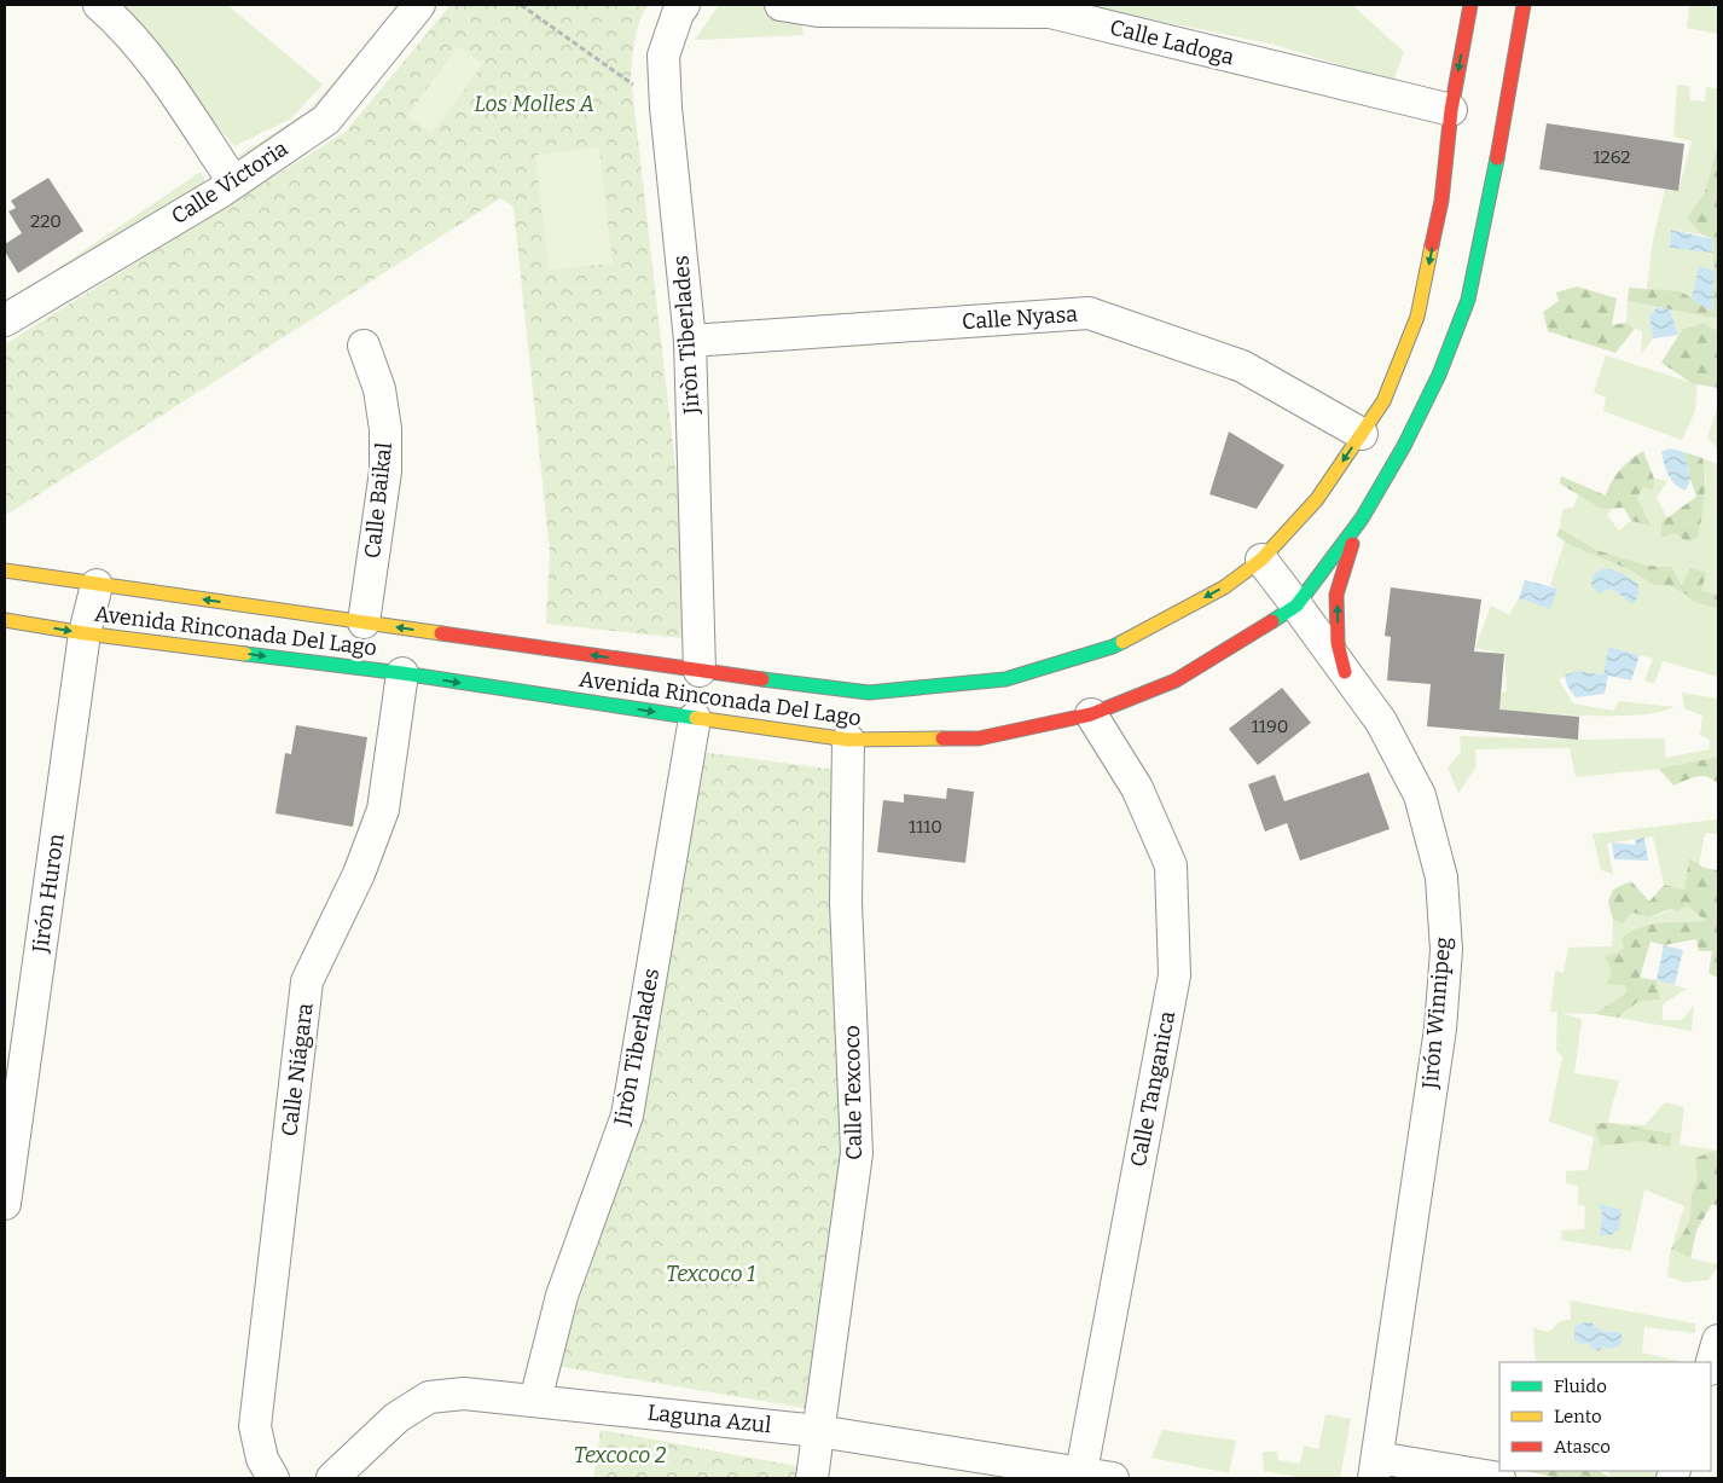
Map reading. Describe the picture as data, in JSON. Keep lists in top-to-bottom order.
{
  "streets": {
    "street": [
      "Calle Ladoga",
      "Calle Victoria",
      "Calle Nyasa",
      "Jiròn Tiberlades",
      "Calle Baikal",
      "Avenida Rinconada Del Lago",
      "Jirón Huron",
      "Jirón Winnipeg",
      "Calle Niágara",
      "Calle Tanganica",
      "Calle Texcoco",
      "Laguna Azul"
    ]
  },
  "crossings": [
    ["Calle Ladoga", "Avenida Rinconada Del Lago"],
    ["Calle Nyasa", "Jiròn Tiberlades"],
    ["Calle Nyasa", "Avenida Rinconada Del Lago"],
    ["Jiròn Tiberlades", "Avenida Rinconada Del Lago"],
    ["Jiròn Tiberlades", "Laguna Azul"],
    ["Calle Baikal", "Avenida Rinconada Del Lago"],
    ["Avenida Rinconada Del Lago", "Jirón Huron"],
    ["Avenida Rinconada Del Lago", "Jirón Winnipeg"],
    ["Avenida Rinconada Del Lago", "Calle Niágara"],
    ["Avenida Rinconada Del Lago", "Calle Tanganica"],
    ["Avenida Rinconada Del Lago", "Calle Texcoco"],
    ["Calle Tanganica", "Laguna Azul"],
    ["Calle Texcoco", "Laguna Azul"]
  ],
  "parks": ["Los Molles A", "Texcoco 1", "Texcoco 2"],
  "house_numbers": [
    "1262",
    "220",
    "1190",
    "1110"
  ],
  "legend": ["Fluido", "Lento", "Atasco"]
}
